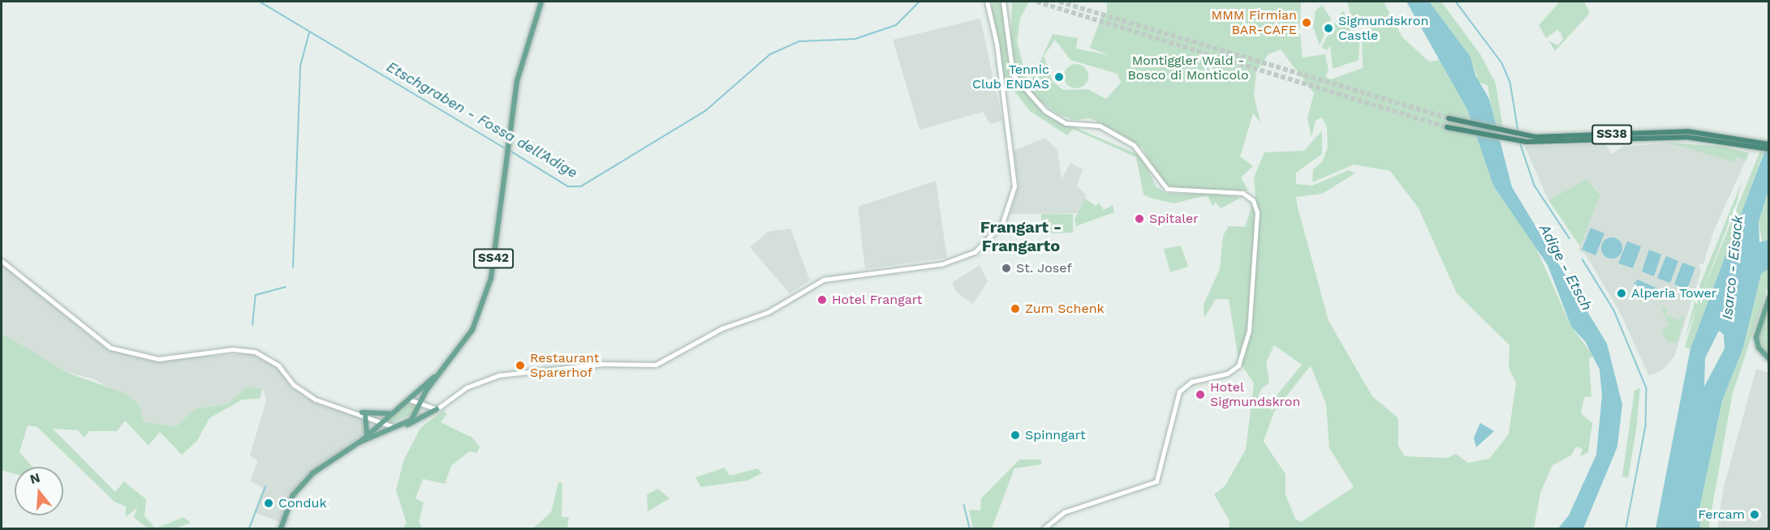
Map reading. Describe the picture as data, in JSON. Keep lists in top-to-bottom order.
{
  "streets": {
    "highway": ["SS38"],
    "main road": ["SS42"]
  },
  "districts": ["Frangart - Frangarto"],
  "water": ["Etschgraben - Fossa dell'Adige", "Adige - Etsch", "Isarco - Eisack"],
  "parks": ["Montiggler Wald - Bosco di Monticolo"],
  "places": [
    "MMM Firmian BAR-CAFE",
    "Sigmundskron Castle",
    "Tennic Club ENDAS",
    "Spitaler",
    "St. Josef",
    "Alperia Tower",
    "Hotel Frangart",
    "Zum Schenk",
    "Restaurant Sparerhof",
    "Hotel Sigmundskron",
    "Spinngart",
    "Conduk",
    "Fercam"
  ],
  "north": "top"
}
